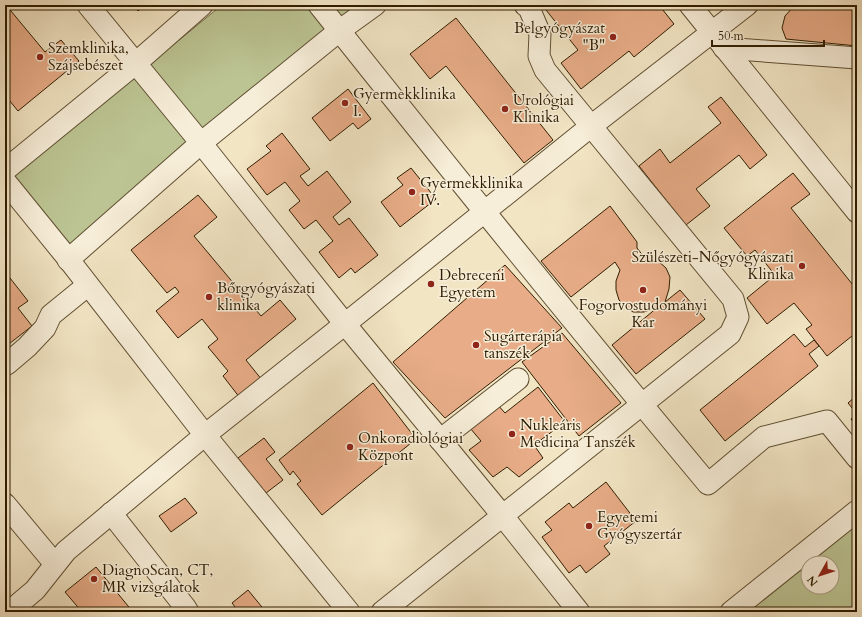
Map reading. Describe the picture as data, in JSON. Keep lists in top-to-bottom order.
{
  "places": [
    "Belgyógyászat \"B\"",
    "Szemklinika, Szájsebészet",
    "Gyermekklinika I.",
    "Urológiai Klinika",
    "Gyermekklinika IV.",
    "Szülészeti-Nőgyógyászati Klinika",
    "Debreceni Egyetem",
    "Fogorvostudományi Kar",
    "Bőrgyógyászati klinika",
    "Sugárterápia tanszék",
    "Nukleáris Medicina Tanszék",
    "Onkoradiológiai Központ",
    "Egyetemi Gyógyszertár",
    "DiagnoScan, CT, MR vizsgálatok"
  ],
  "scale_bar": "50 m",
  "north": "bottom left"
}
